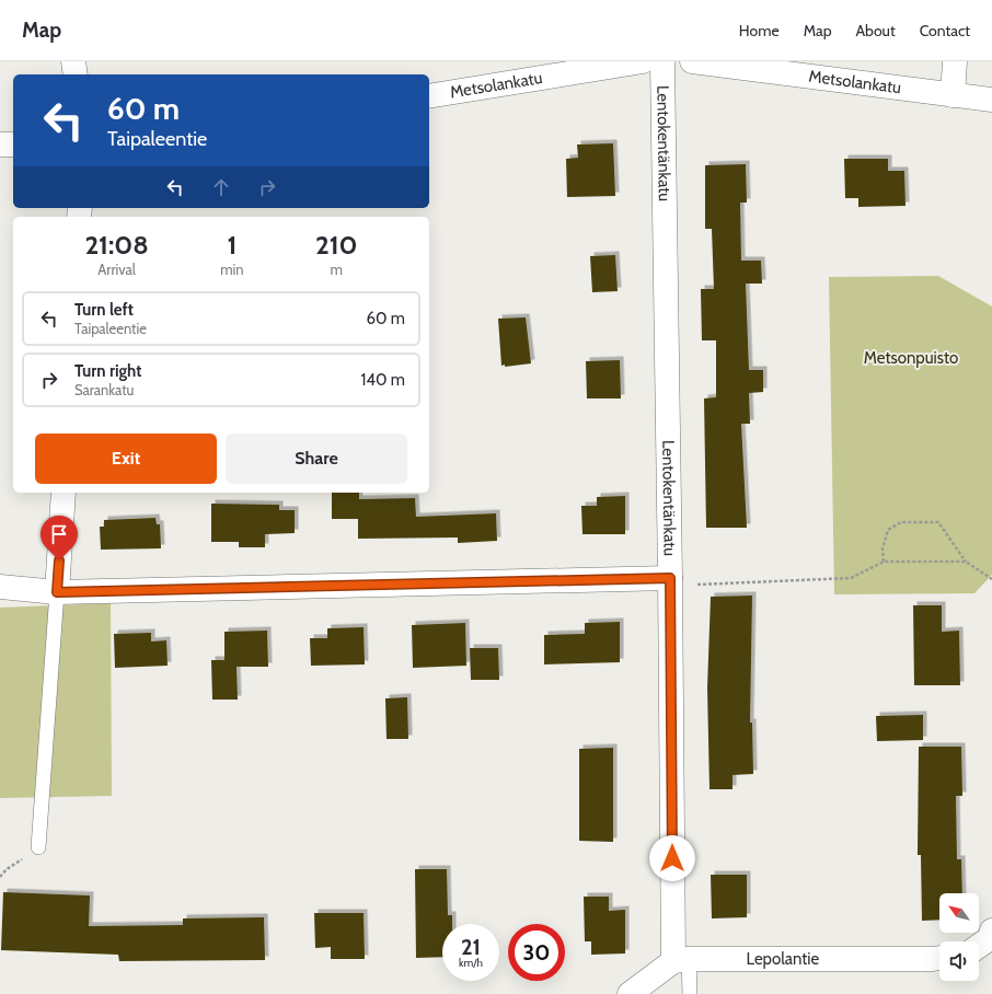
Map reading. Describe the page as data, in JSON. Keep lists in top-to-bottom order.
{
  "streets": {
    "street": ["Metsolankatu", "Lentokentänkatu", "Lepolantie"]
  },
  "crossings": [
    ["Lentokentänkatu", "Lepolantie"]
  ],
  "parks": ["Metsonpuisto"],
  "north": "top left",
  "page": {
    "header": "Map",
    "nav": [
      "Home",
      "Map",
      "About",
      "Contact"
    ],
    "turn": ["60 m", "Taipaleentie"],
    "eta": [
      "21:08",
      "Arrival",
      "1",
      "min",
      "210",
      "m"
    ],
    "list": [
      {
        "name": "Turn left",
        "note": "Taipaleentie",
        "value": "60 m"
      },
      {
        "name": "Turn right",
        "note": "Sarankatu",
        "value": "140 m"
      }
    ],
    "buttons": ["Exit", "Share"],
    "speed": "21 km/h",
    "limit": "30"
  }
}
